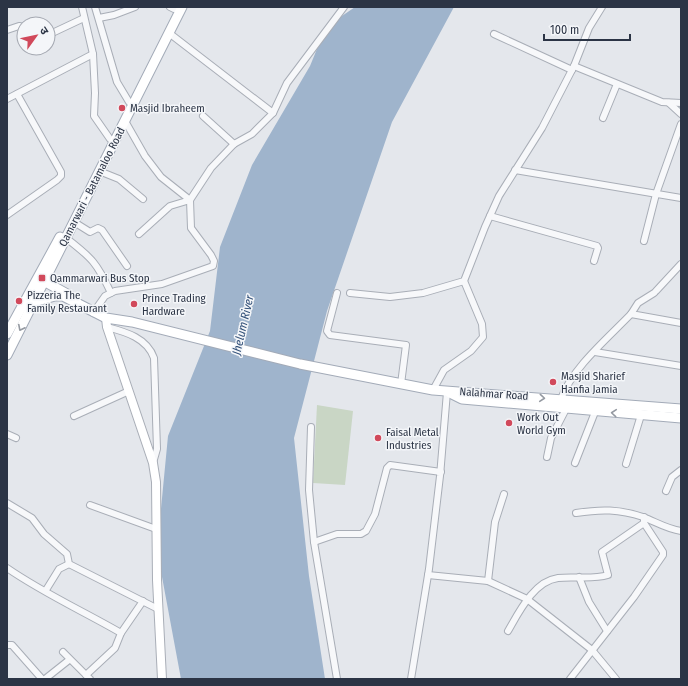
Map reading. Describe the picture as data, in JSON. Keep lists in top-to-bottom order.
{
  "streets": {
    "main road": ["Qamarwari - Batamaloo Road", "Nalahmar Road"]
  },
  "water": ["Jhelum River"],
  "places": {
    "other": [
      "Masjid Ibraheem",
      "Pizzeria The Family Restaurant",
      "Prince Trading Hardware",
      "Masjid Sharief Hanfia Jamia",
      "Work Out World Gym",
      "Faisal Metal Industries"
    ],
    "transit": ["Qammarwari Bus Stop"]
  },
  "scale_bar": "100 m",
  "north": "top right"
}
